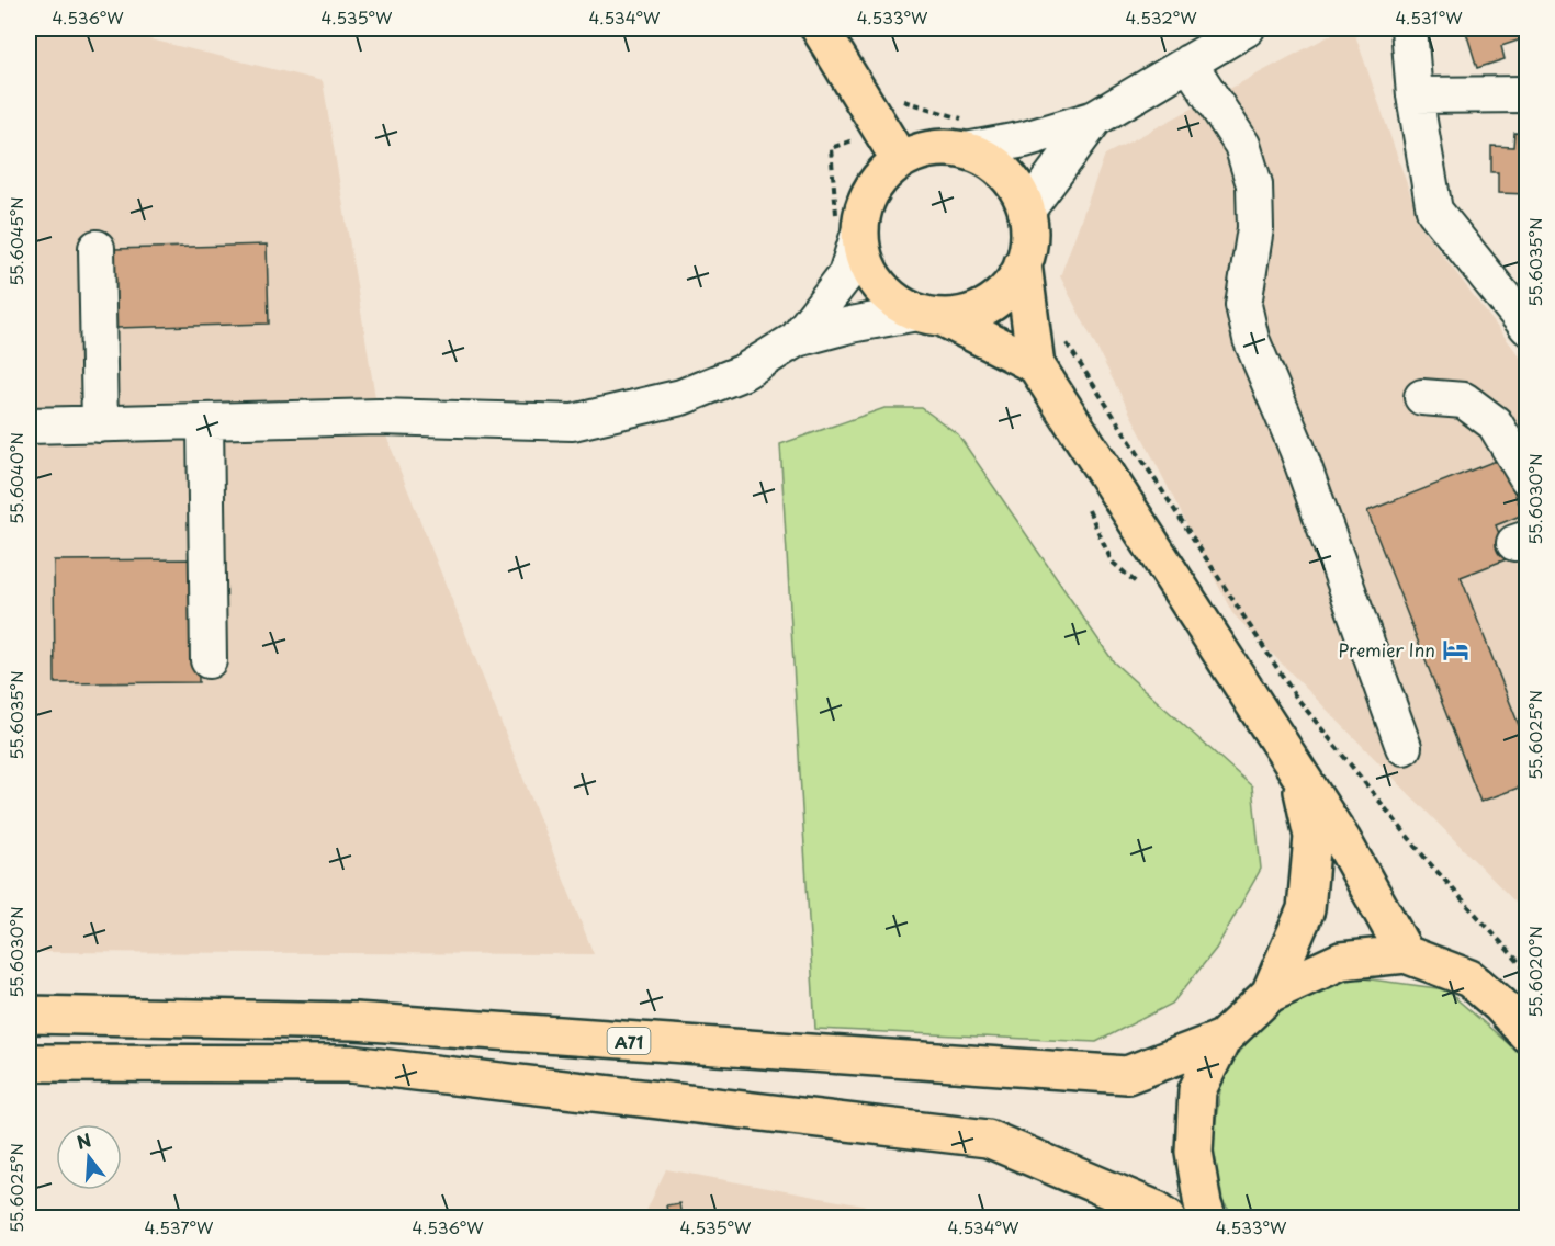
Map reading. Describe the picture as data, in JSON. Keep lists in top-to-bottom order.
{
  "streets": {
    "main road": ["A71"]
  },
  "places": {
    "hotel": ["Premier Inn"]
  },
  "north": "top",
  "coordinates": [
    "4.536°W",
    "4.535°W",
    "4.534°W",
    "4.533°W",
    "4.532°W",
    "4.531°W",
    "55.6045°N",
    "55.6035°N",
    "55.6040°N",
    "55.6030°N",
    "55.6025°N",
    "55.6020°N",
    "4.537°W"
  ]
}
